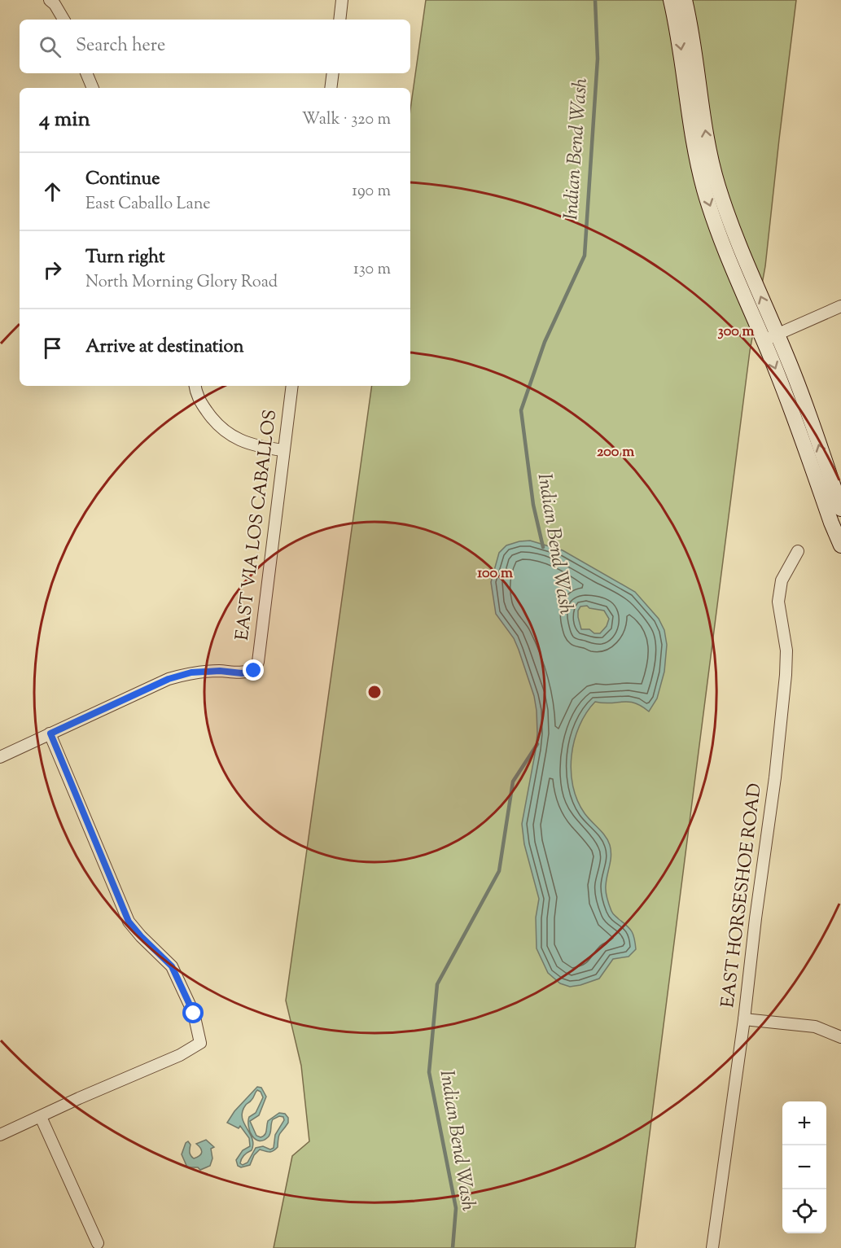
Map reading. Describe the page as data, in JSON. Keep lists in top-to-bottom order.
{
  "streets": {
    "street": ["EAST VIA LOS CABALLOS", "EAST HORSESHOE ROAD"]
  },
  "water": ["Indian Bend Wash"],
  "page": {
    "search": "Search here",
    "heading": ["4 min", "Walk · 320 m"],
    "list": [
      ["Continue", "East Caballo Lane", "190 m"],
      ["Turn right", "North Morning Glory Road", "130 m"],
      "Arrive at destination"
    ],
    "map_buttons": ["+", "−"]
  },
  "rings": ["300 m", "200 m", "100 m"]
}
